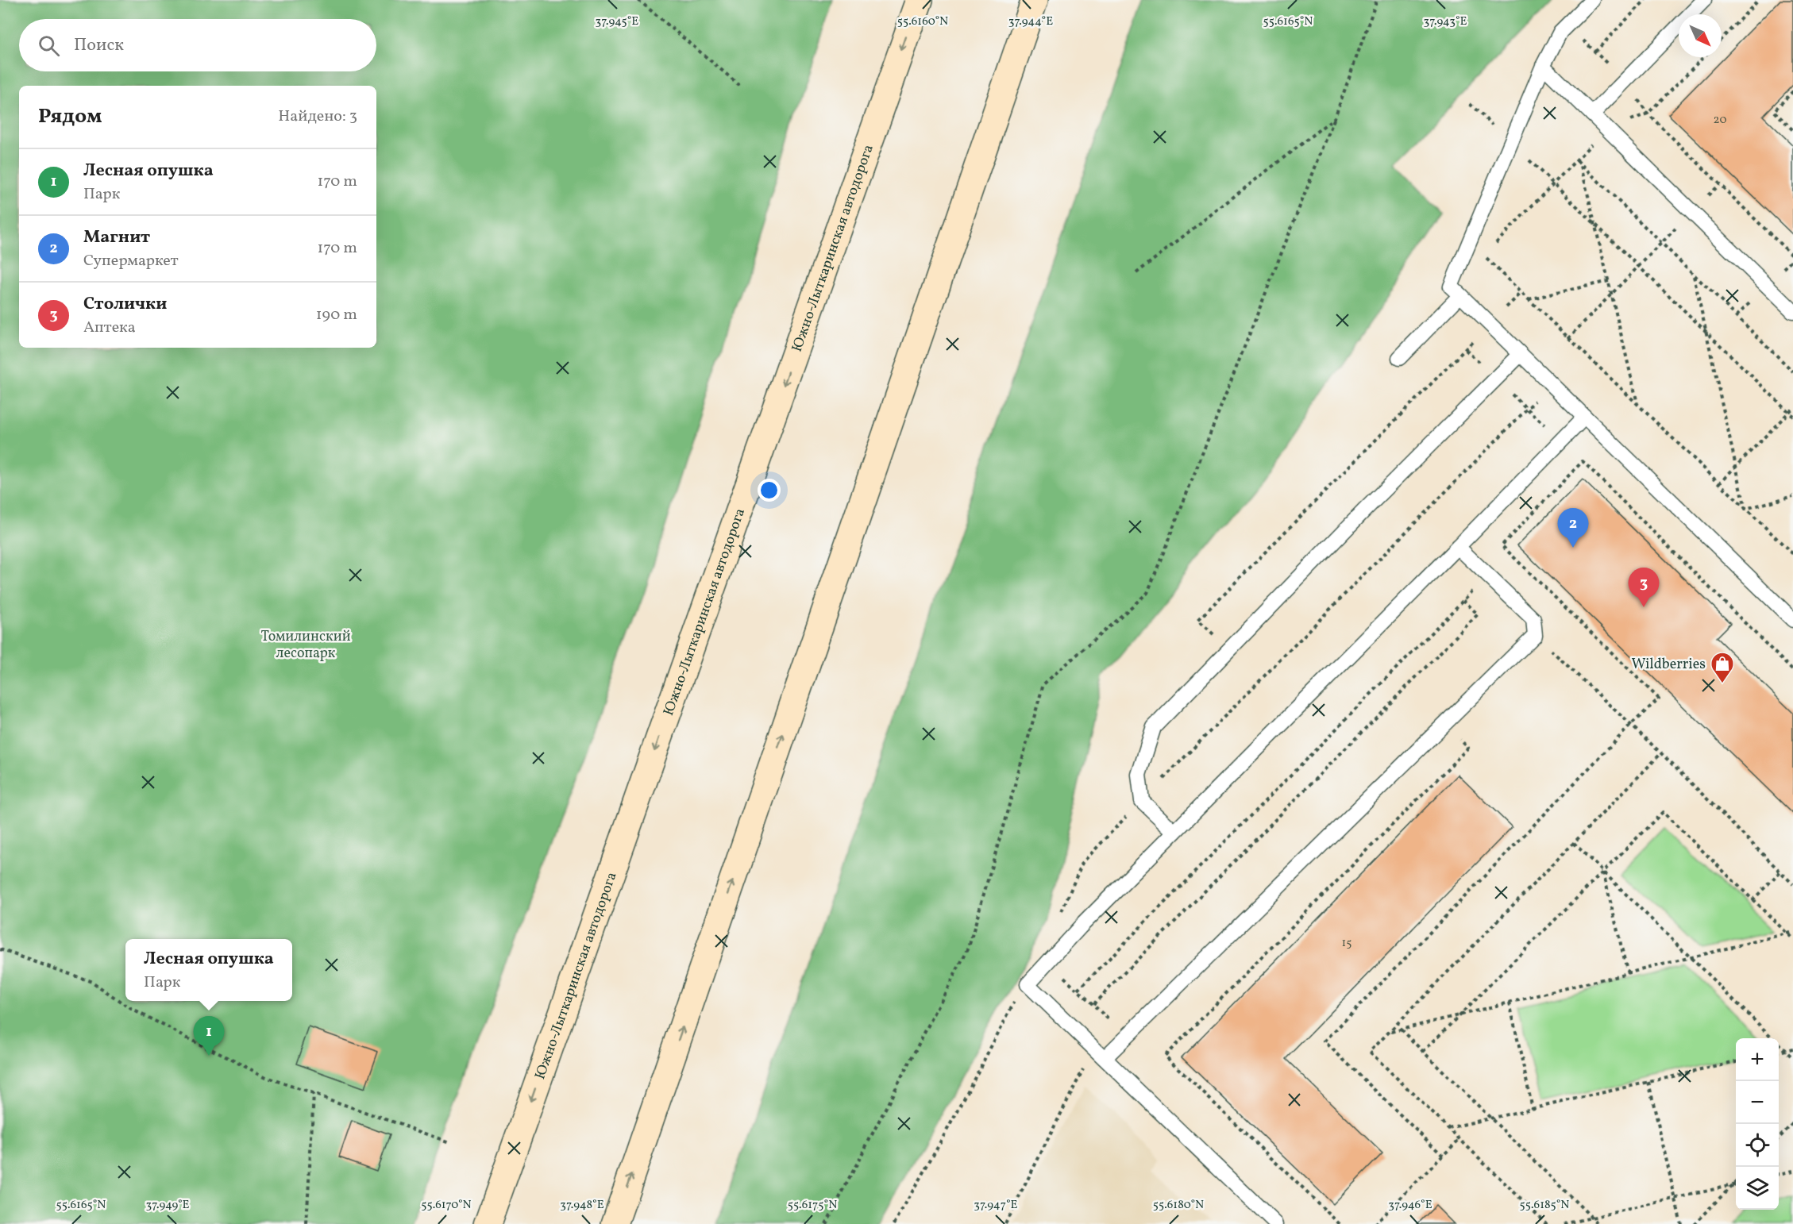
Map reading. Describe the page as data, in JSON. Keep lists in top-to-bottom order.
{
  "streets": {
    "main road": ["Южно-Лыткаринская автодорога"]
  },
  "parks": ["Томилинский лесопарк"],
  "places": {
    "shop": ["Wildberries"]
  },
  "house_numbers": ["20", "15"],
  "north": "bottom right",
  "page": {
    "search": "Поиск",
    "heading": ["Рядом", "Найдено: 3"],
    "list": [
      {
        "mark": "1",
        "name": "Лесная опушка",
        "note": "Парк",
        "value": "170 m"
      },
      {
        "mark": "2",
        "name": "Магнит",
        "note": "Супермаркет",
        "value": "170 m"
      },
      {
        "mark": "3",
        "name": "Столички",
        "note": "Аптека",
        "value": "190 m"
      }
    ],
    "pins": ["2", "3", "1"],
    "popup": ["Лесная опушка", "Парк"],
    "map_buttons": ["+", "−"]
  },
  "coordinates": [
    "37.945°E",
    "55.6160°N",
    "37.944°E",
    "55.6165°N",
    "37.943°E",
    "55.6170°N",
    "37.948°E",
    "55.6175°N",
    "55.6185°N",
    "37.949°E",
    "37.947°E",
    "55.6180°N",
    "37.946°E"
  ]
}
